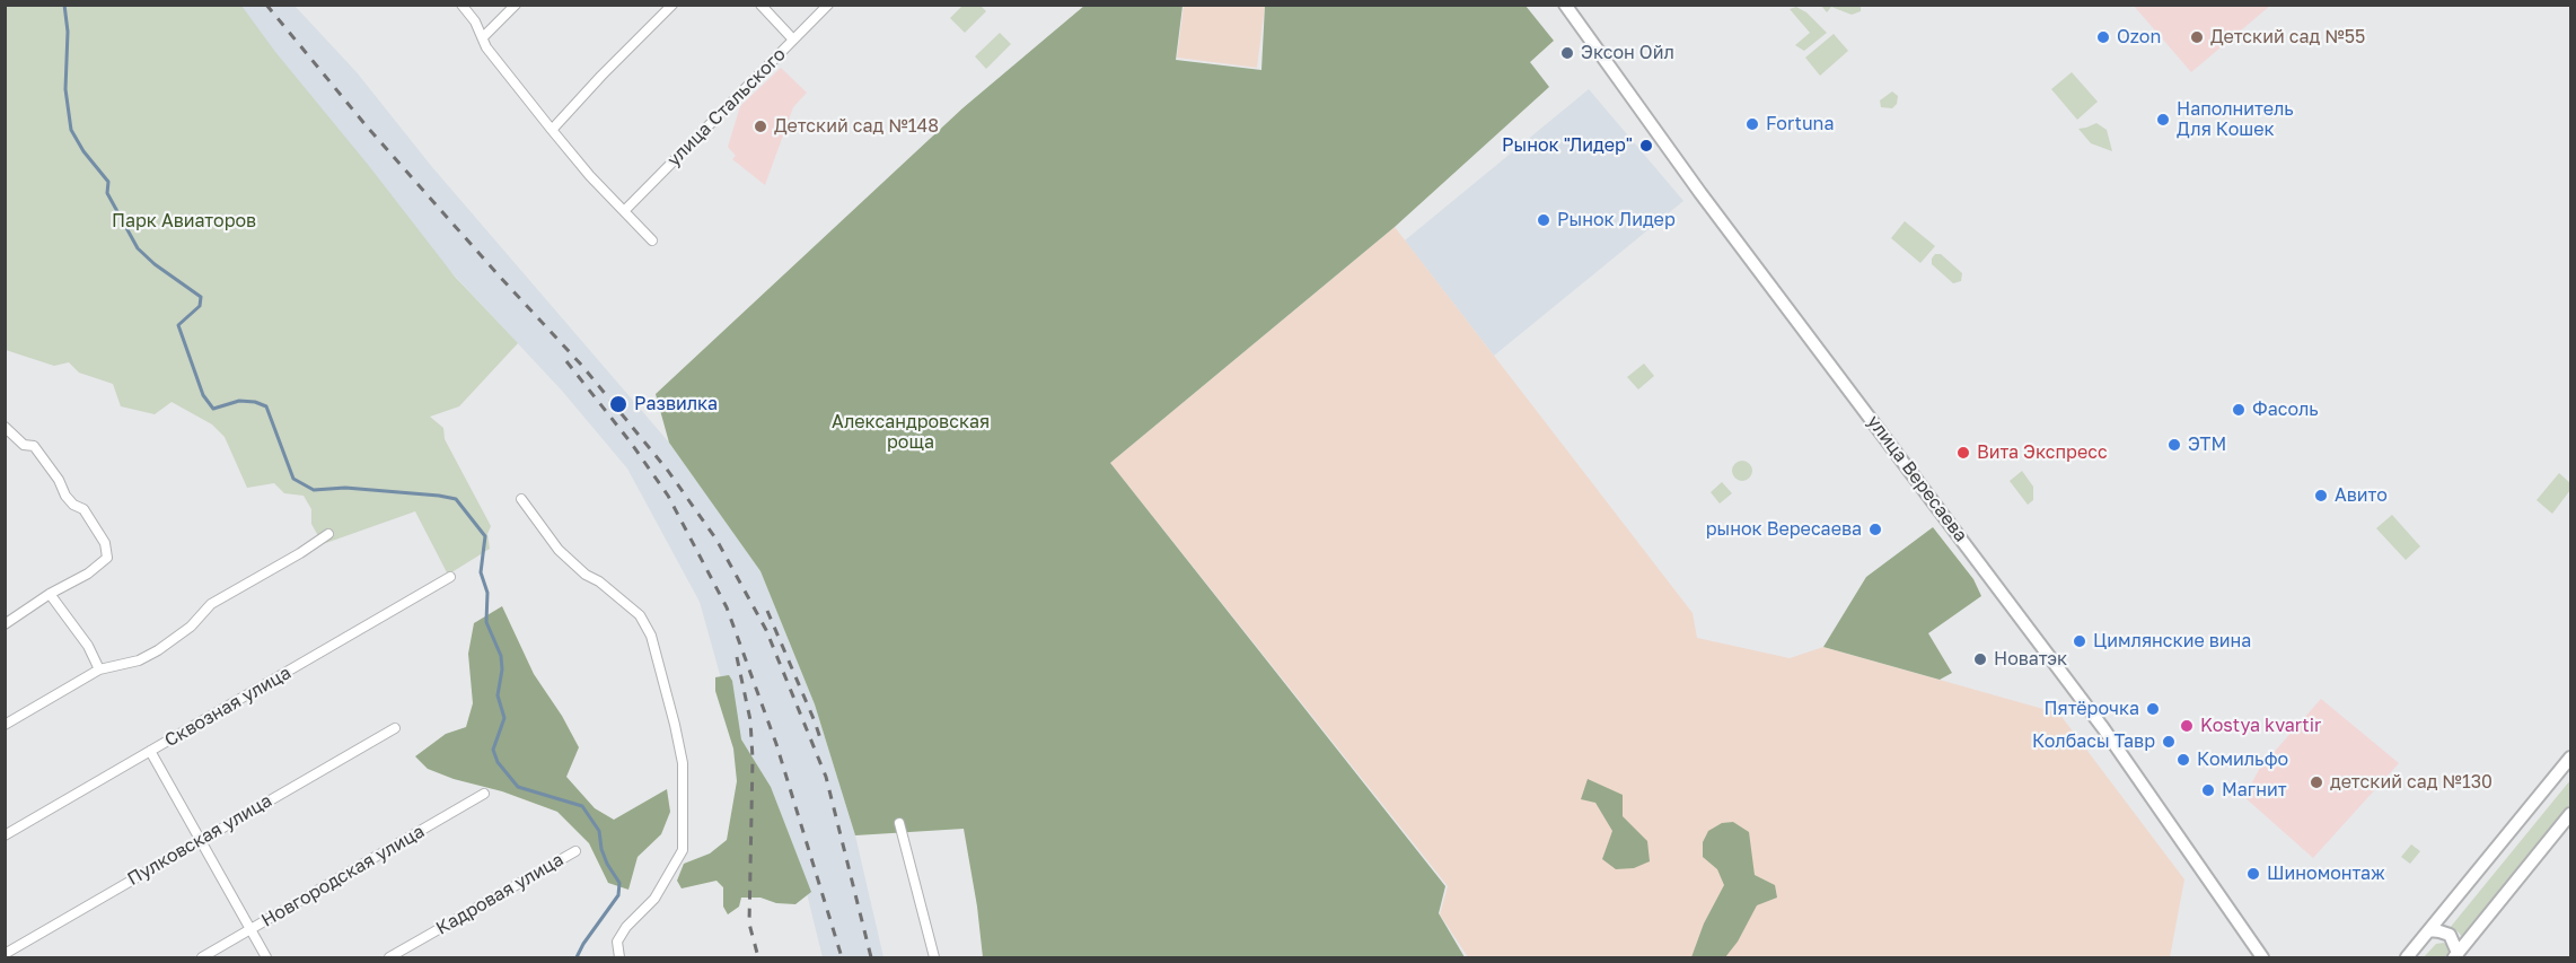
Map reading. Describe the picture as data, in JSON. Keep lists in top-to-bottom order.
{
  "streets": {
    "main road": ["улица Вересаева"],
    "street": [
      "улица Стальского",
      "Сквозная улица",
      "Пулковская улица",
      "Новгородская улица",
      "Кадровая улица"
    ]
  },
  "parks": ["Парк Авиаторов", "Александровская роща"],
  "places": [
    "Ozon",
    "Детский сад №55",
    "Эксон Ойл",
    "Наполнитель Для Кошек",
    "Fortuna",
    "Детский сад №148",
    "Рынок \"Лидер\"",
    "Рынок Лидер",
    "Развилка",
    "Фасоль",
    "ЭТМ",
    "Вита Экспресс",
    "Авито",
    "рынок Вересаева",
    "Цимлянские вина",
    "Новатэк",
    "Пятёрочка",
    "Kostya kvartir",
    "Колбасы Тавр",
    "Комильфо",
    "детский сад №130",
    "Магнит",
    "Шиномонтаж"
  ]
}
